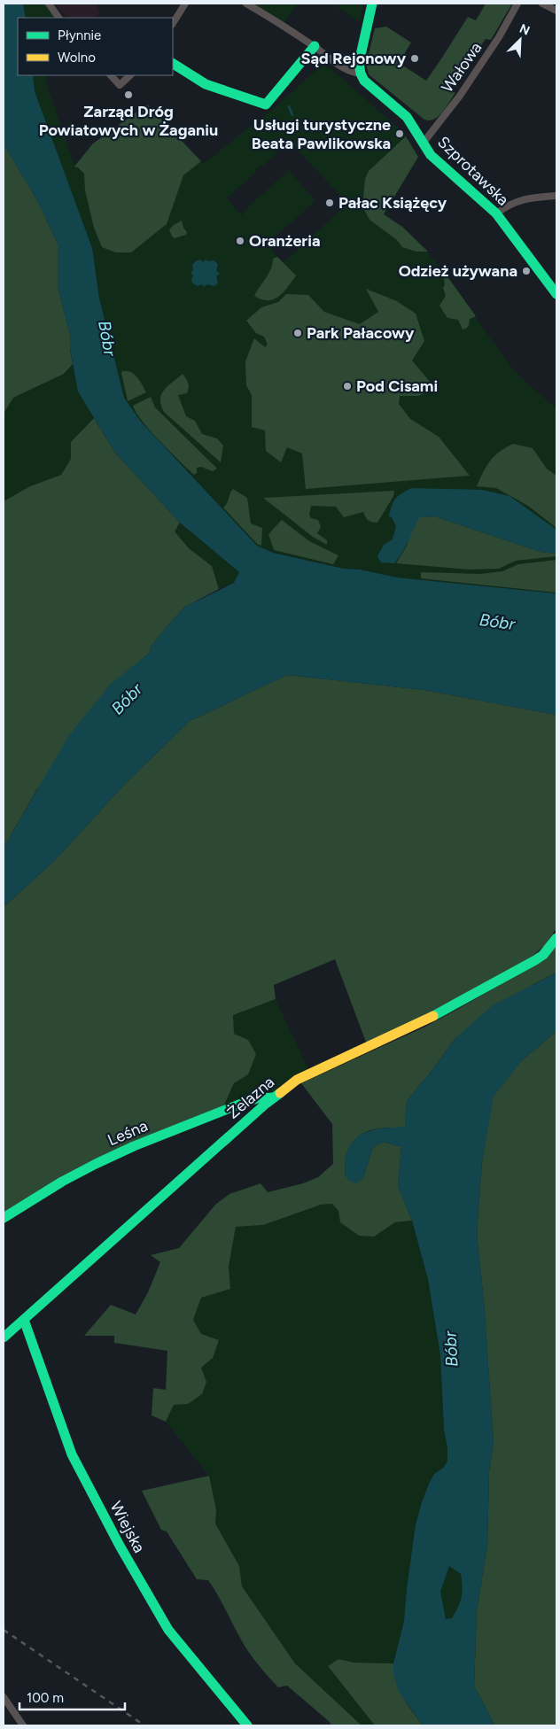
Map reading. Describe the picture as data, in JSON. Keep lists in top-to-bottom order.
{
  "streets": {
    "street": [
      "Wałowa",
      "Szprotawska",
      "Żelazna",
      "Leśna",
      "Wiejska"
    ]
  },
  "crossings": [
    ["Wałowa", "Szprotawska"],
    ["Żelazna", "Leśna"],
    ["Żelazna", "Wiejska"]
  ],
  "water": ["Bóbr"],
  "places": [
    "Sąd Rejonowy",
    "Zarząd Dróg Powiatowych w Żaganiu",
    "Usługi turystyczne Beata Pawlikowska",
    "Pałac Książęcy",
    "Oranżeria",
    "Odzież używana",
    "Park Pałacowy",
    "Pod Cisami"
  ],
  "legend": ["Płynnie", "Wolno"],
  "scale_bar": "100 m",
  "north": "top right"
}
